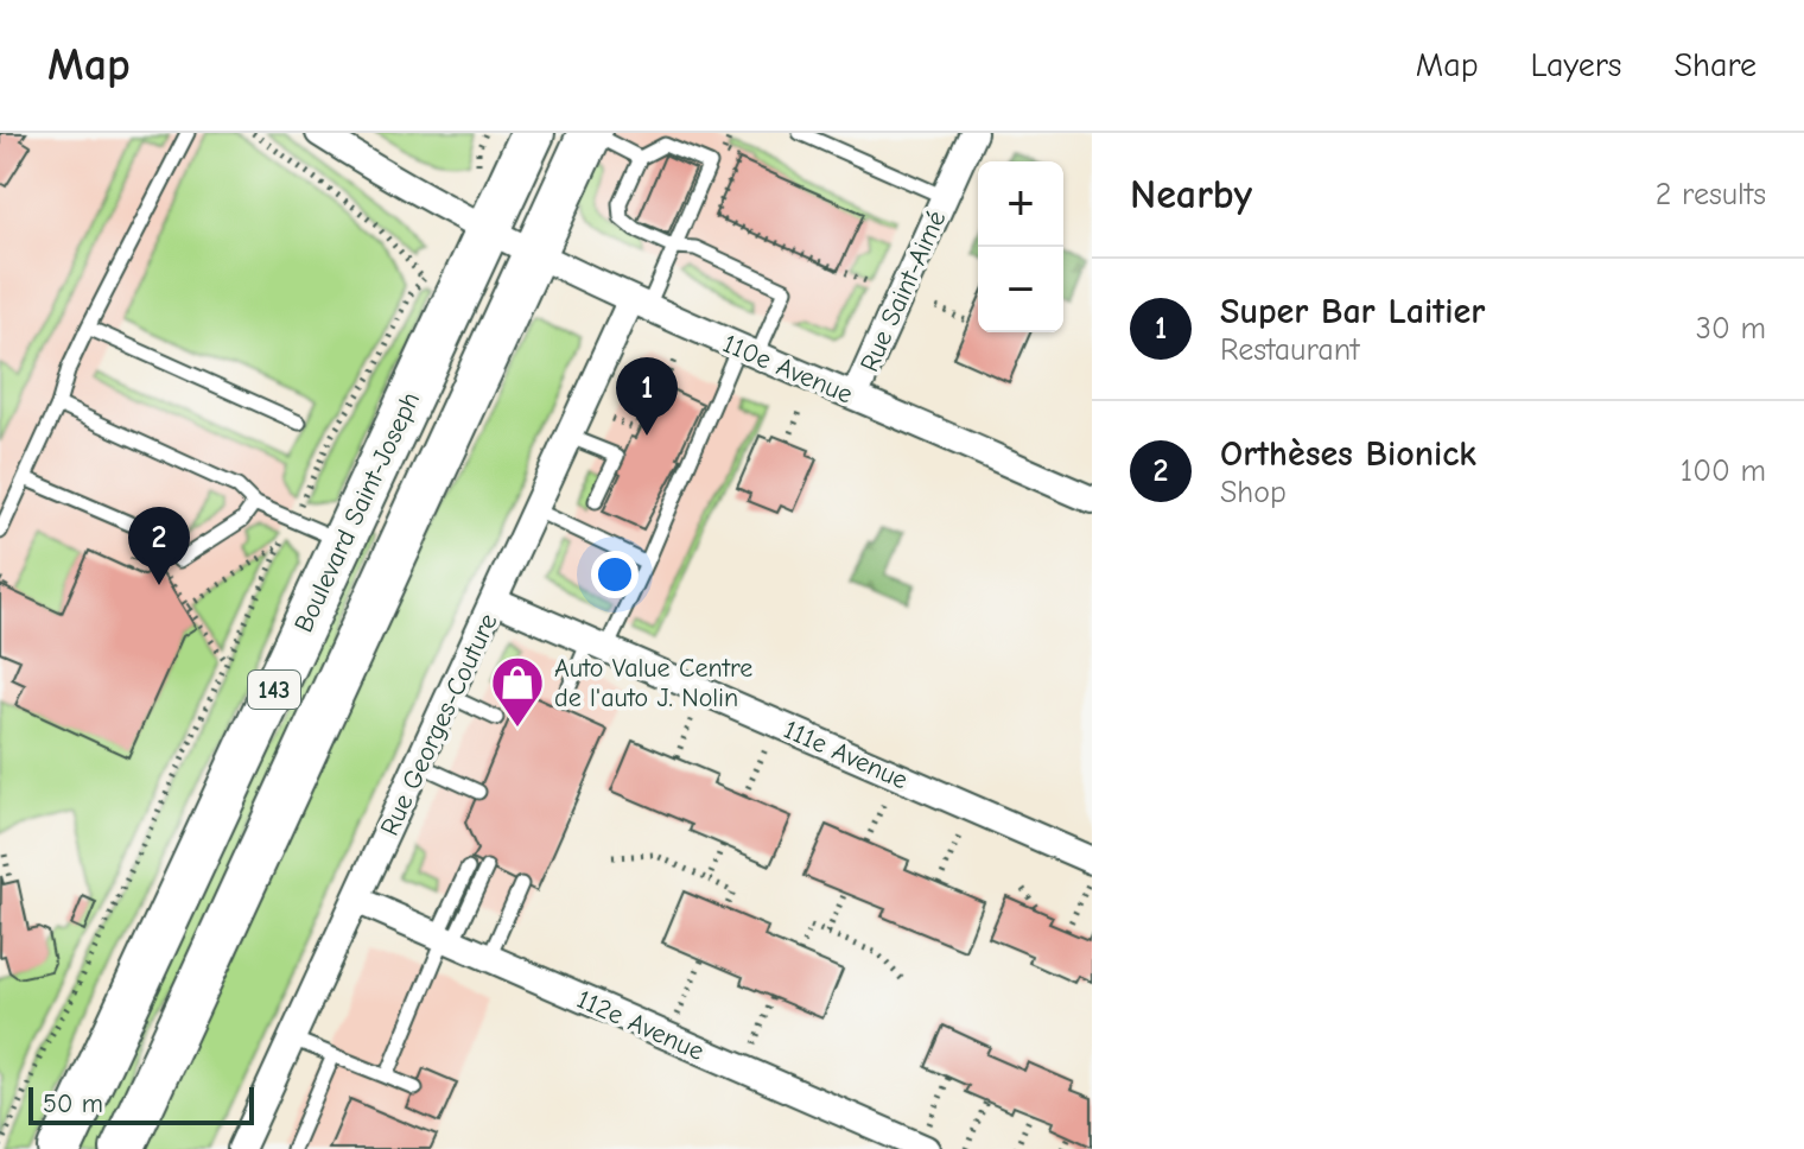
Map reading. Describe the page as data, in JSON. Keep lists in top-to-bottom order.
{
  "streets": {
    "main road": ["Boulevard Saint-Joseph", "143"],
    "street": [
      "Rue Saint-Aimé",
      "110e Avenue",
      "Rue Georges-Couture",
      "111e Avenue",
      "112e Avenue"
    ]
  },
  "crossings": [
    ["Rue Saint-Aimé", "110e Avenue"],
    ["110e Avenue", "Boulevard Saint-Joseph"],
    ["110e Avenue", "Rue Georges-Couture"],
    ["Rue Georges-Couture", "111e Avenue"],
    ["Rue Georges-Couture", "112e Avenue"]
  ],
  "places": {
    "shop": ["Auto Value Centre de l'auto J. Nolin"]
  },
  "scale_bar": "50 m",
  "page": {
    "header": "Map",
    "nav": ["Map", "Layers", "Share"],
    "heading": ["Nearby", "2 results"],
    "map_buttons": ["+", "−"],
    "list": [
      {
        "mark": "1",
        "name": "Super Bar Laitier",
        "note": "Restaurant",
        "value": "30 m"
      },
      {
        "mark": "2",
        "name": "Orthèses Bionick",
        "note": "Shop",
        "value": "100 m"
      }
    ],
    "pins": ["1", "2"],
    "scale": "50 m"
  }
}
